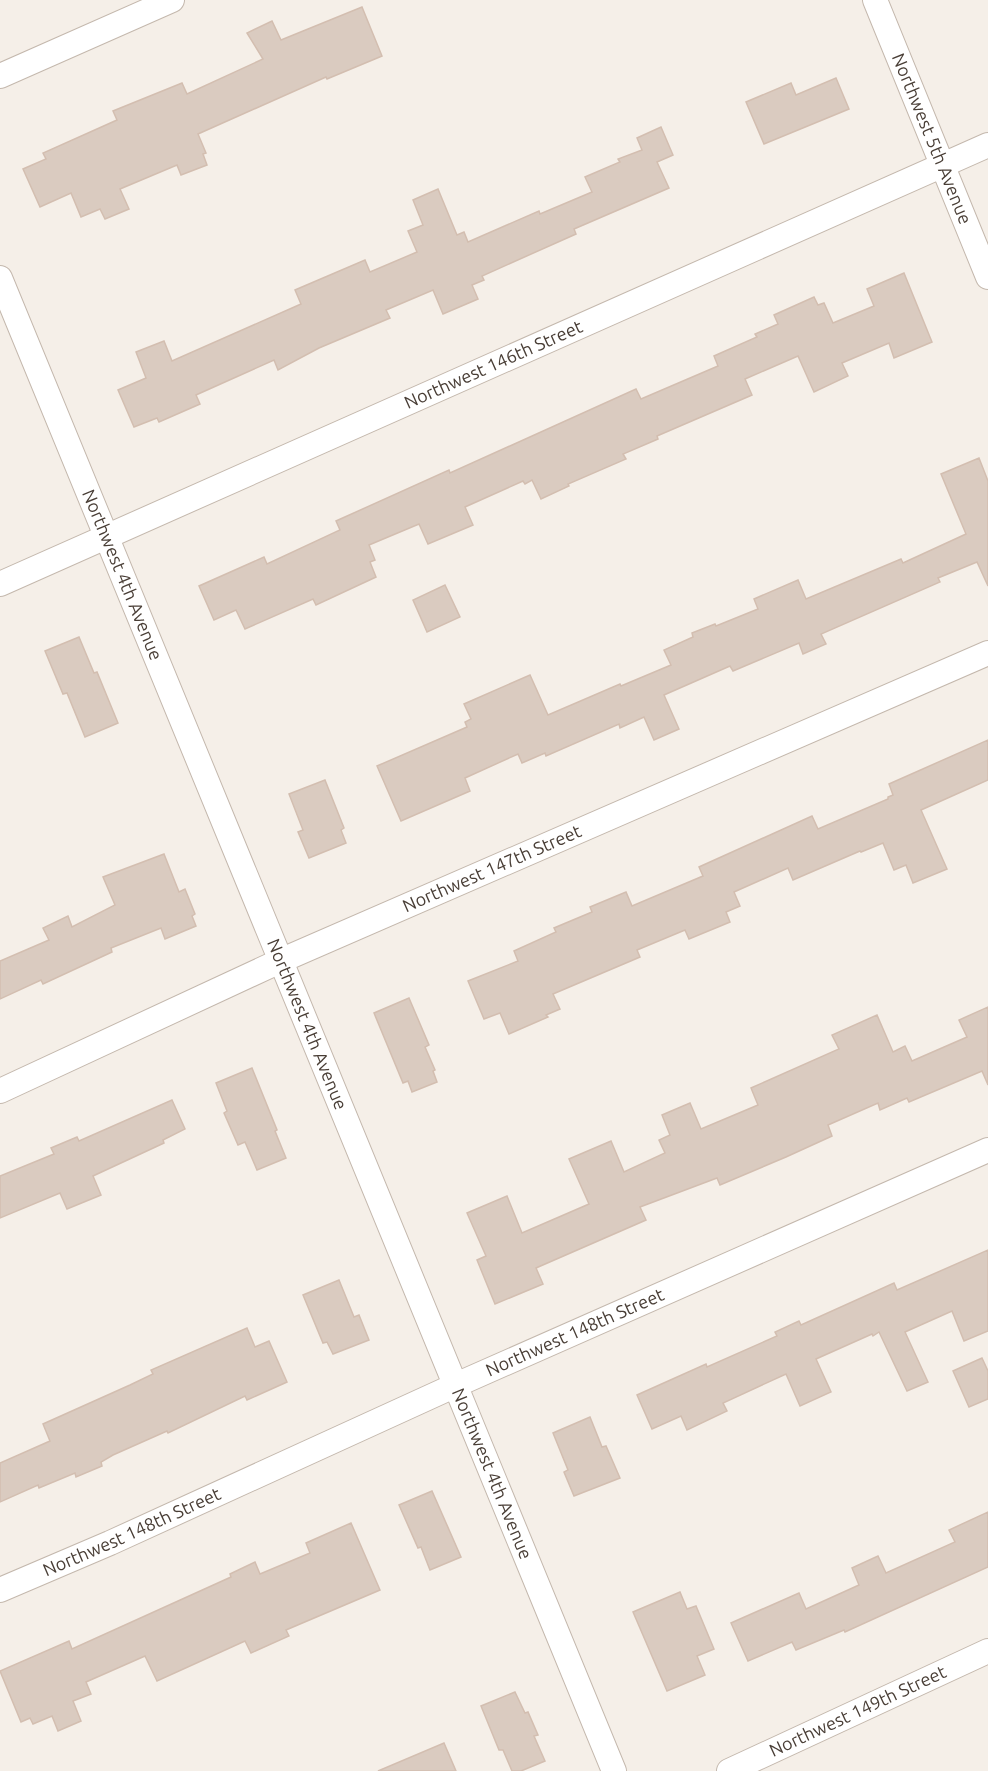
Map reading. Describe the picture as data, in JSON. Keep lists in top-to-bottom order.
{
  "streets": {
    "street": [
      "Northwest 5th Avenue",
      "Northwest 146th Street",
      "Northwest 4th Avenue",
      "Northwest 147th Street",
      "Northwest 148th Street",
      "Northwest 149th Street"
    ]
  },
  "crossings": [
    ["Northwest 5th Avenue", "Northwest 146th Street"],
    ["Northwest 146th Street", "Northwest 4th Avenue"],
    ["Northwest 4th Avenue", "Northwest 147th Street"],
    ["Northwest 4th Avenue", "Northwest 148th Street"]
  ]
}
